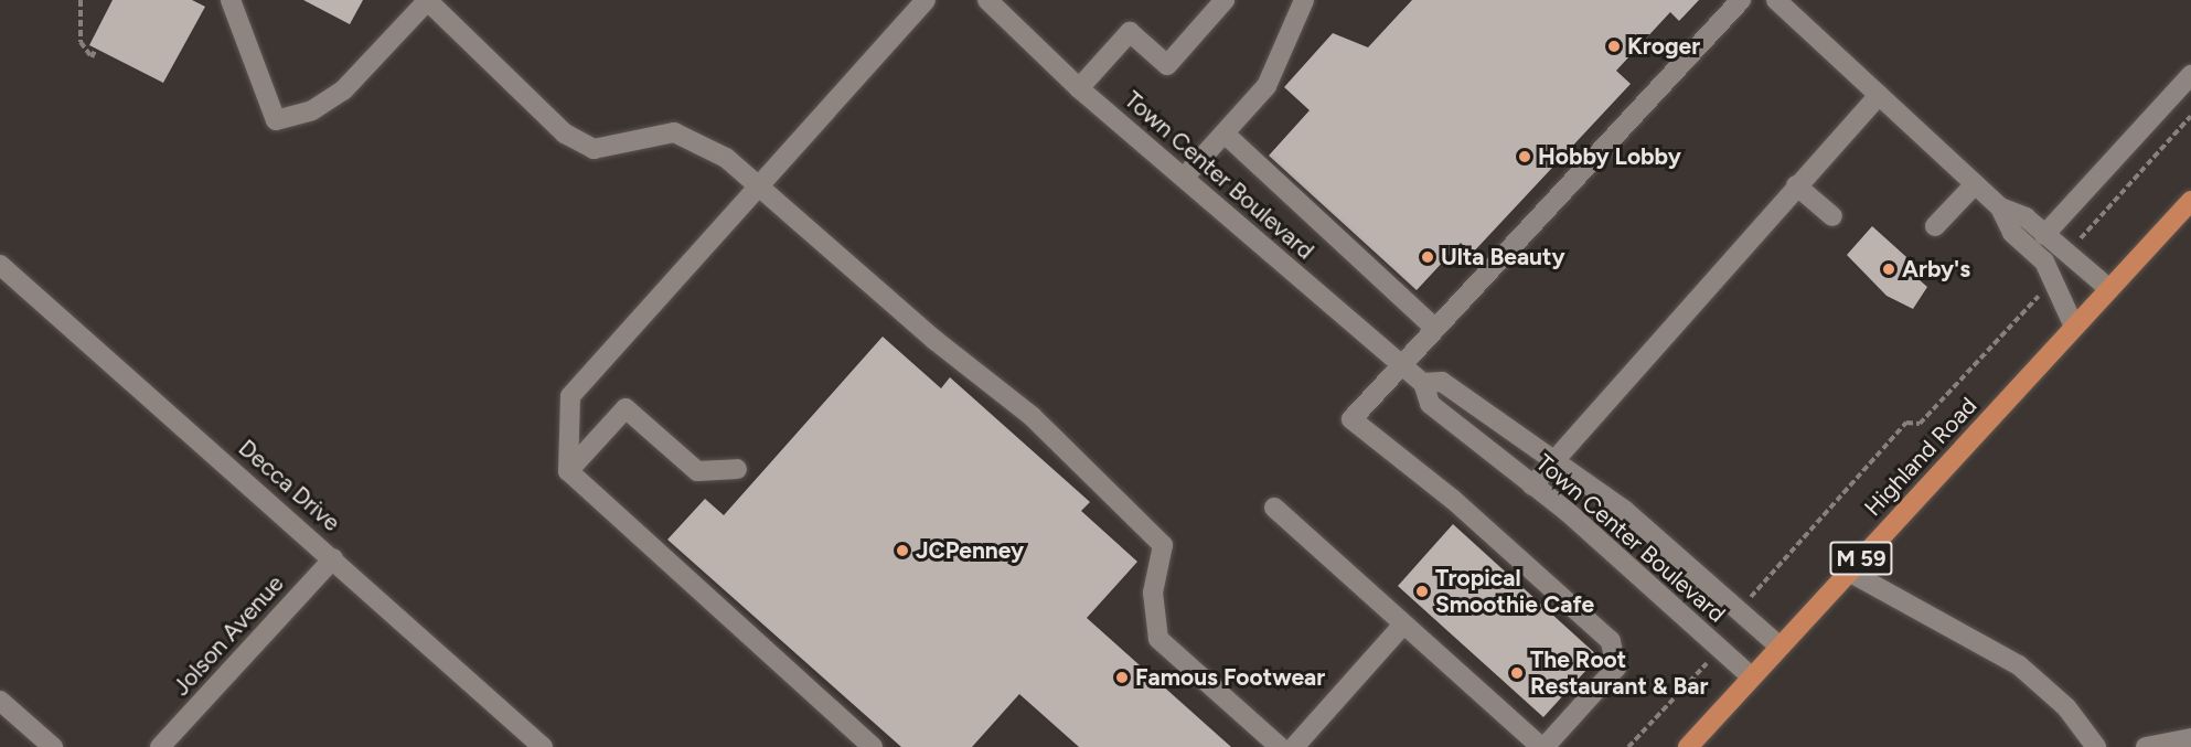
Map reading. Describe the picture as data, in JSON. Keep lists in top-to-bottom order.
{
  "streets": {
    "highway": ["Highland Road", "M 59"],
    "street": ["Town Center Boulevard", "Decca Drive", "Jolson Avenue"]
  },
  "crossings": [
    ["Town Center Boulevard", "Highland Road"],
    ["Decca Drive", "Jolson Avenue"]
  ],
  "places": [
    "Kroger",
    "Hobby Lobby",
    "Ulta Beauty",
    "Arby's",
    "JCPenney",
    "Tropical Smoothie Cafe",
    "The Root Restaurant & Bar",
    "Famous Footwear"
  ]
}
